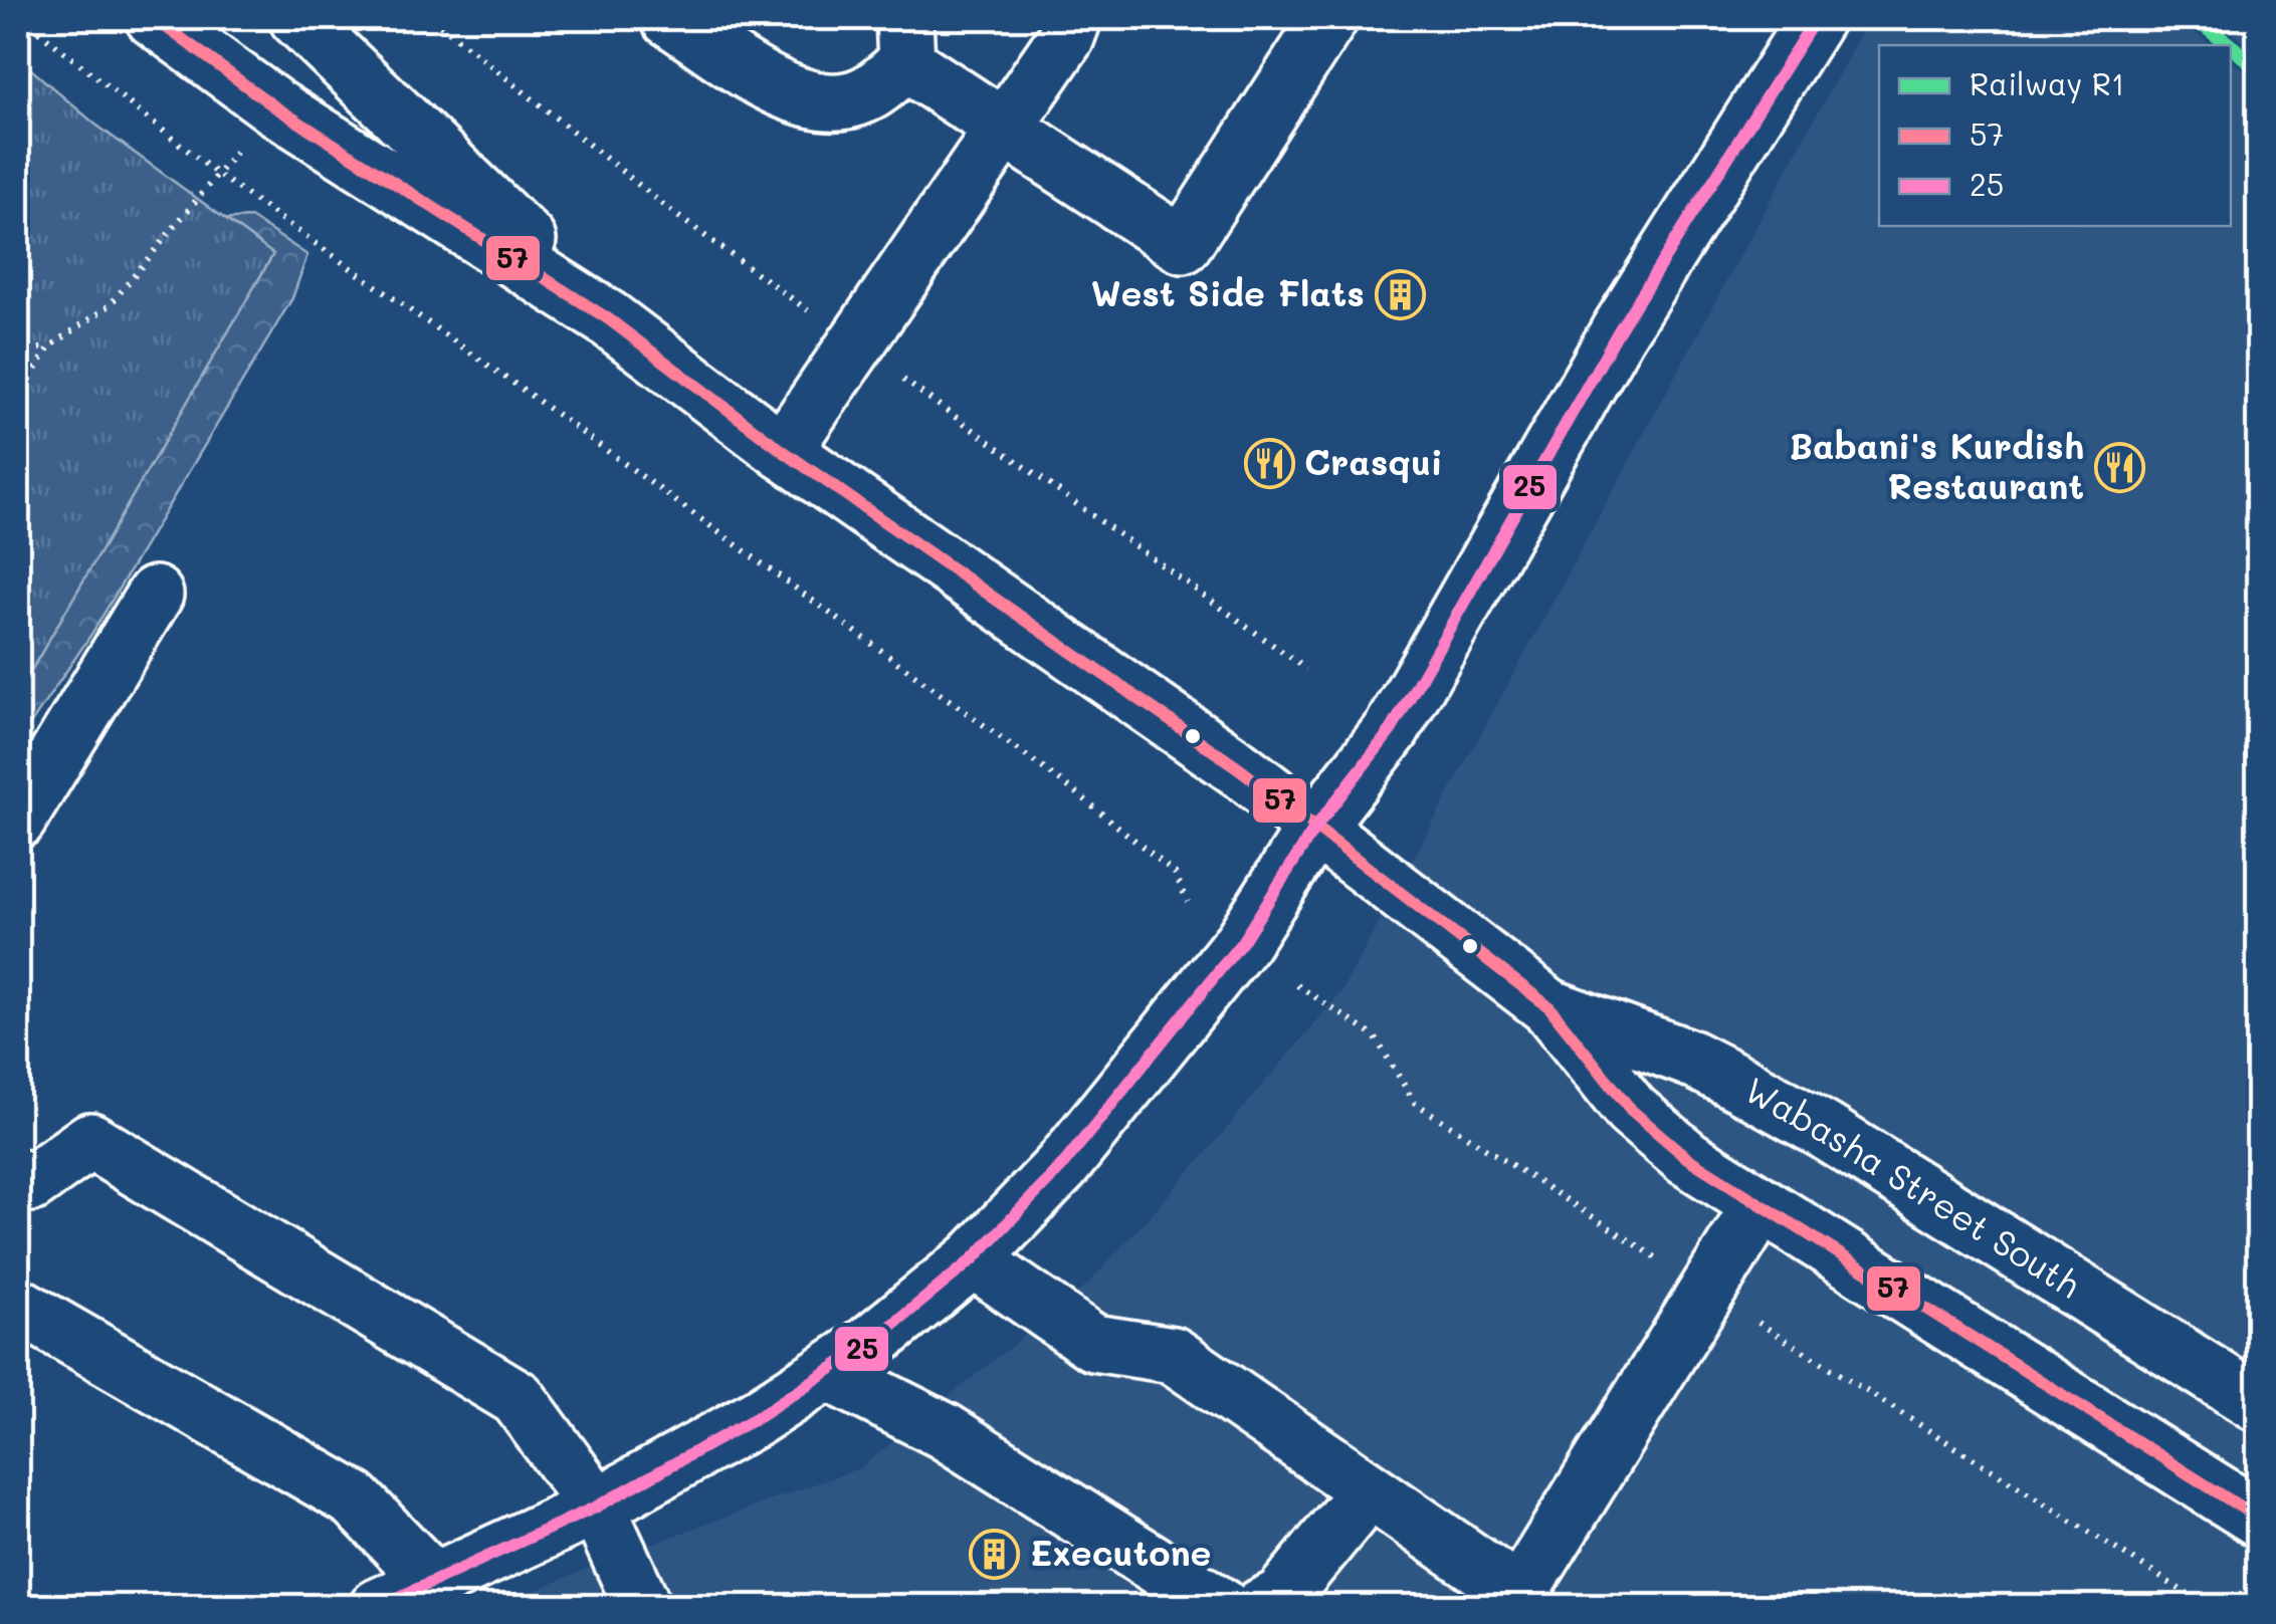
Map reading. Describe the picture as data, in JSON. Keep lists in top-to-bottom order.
{
  "streets": {
    "main road": ["Wabasha Street South"]
  },
  "places": {
    "building": ["West Side Flats", "Executone"],
    "restaurant": ["Crasqui", "Babani's Kurdish Restaurant"]
  },
  "lines": ["rail line R1", "transit line 57", "transit line 25"],
  "legend": ["Railway R1", "57", "25"]
}
